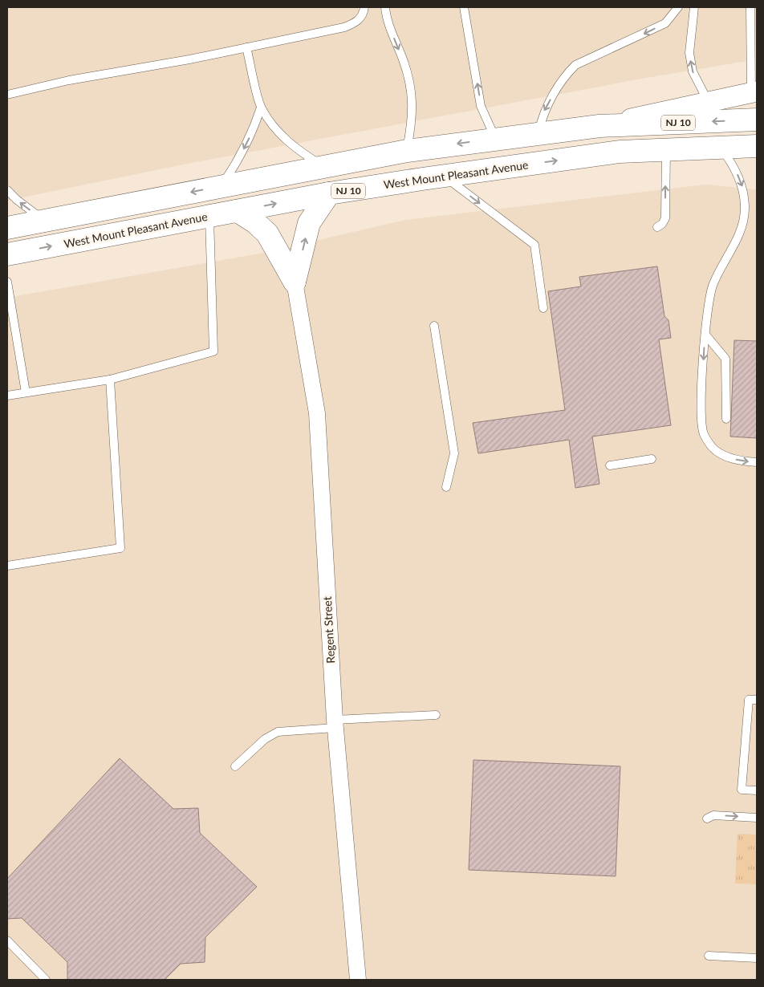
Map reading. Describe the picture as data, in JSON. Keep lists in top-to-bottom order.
{
  "streets": {
    "main road": ["NJ 10", "West Mount Pleasant Avenue"],
    "street": ["Regent Street"]
  },
  "crossings": [
    ["NJ 10", "West Mount Pleasant Avenue"]
  ]
}
